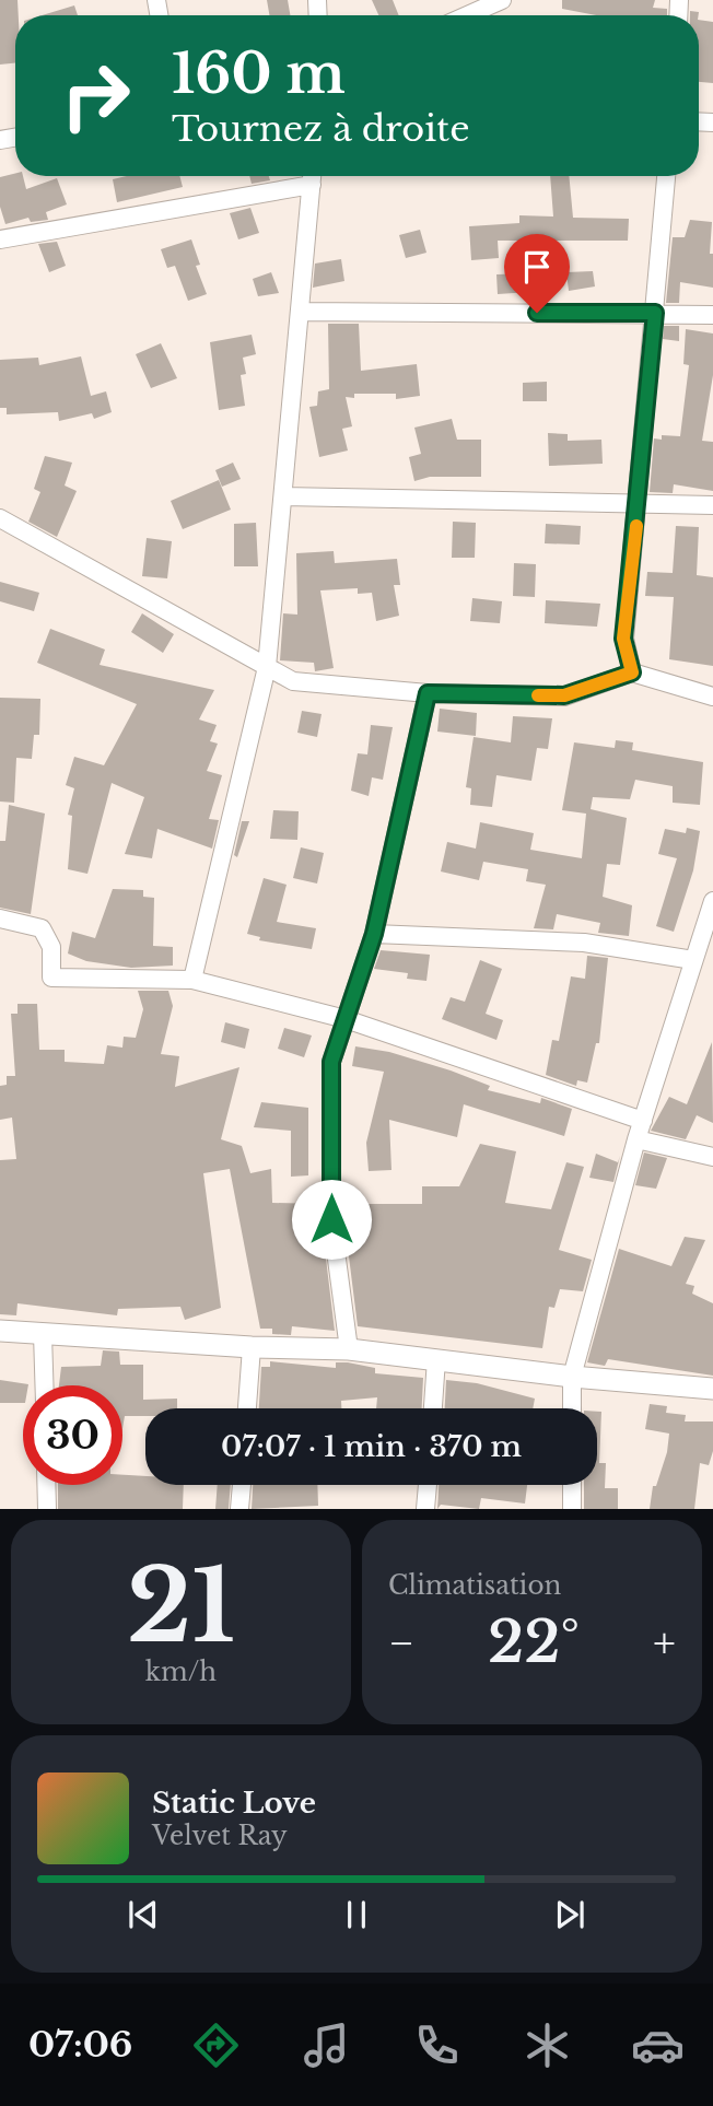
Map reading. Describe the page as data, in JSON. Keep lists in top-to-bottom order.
{
  "page": {
    "turn": ["160 m", "Tournez à droite"],
    "limit": "30",
    "trip": "07:07 · 1 min · 370 m",
    "tile": [
      ["21", "km/h"],
      "Climatisation"
    ],
    "heat": ["−", "22°", "+"],
    "song": ["Static Love", "Velvet Ray"],
    "tabs": "07:06"
  }
}
